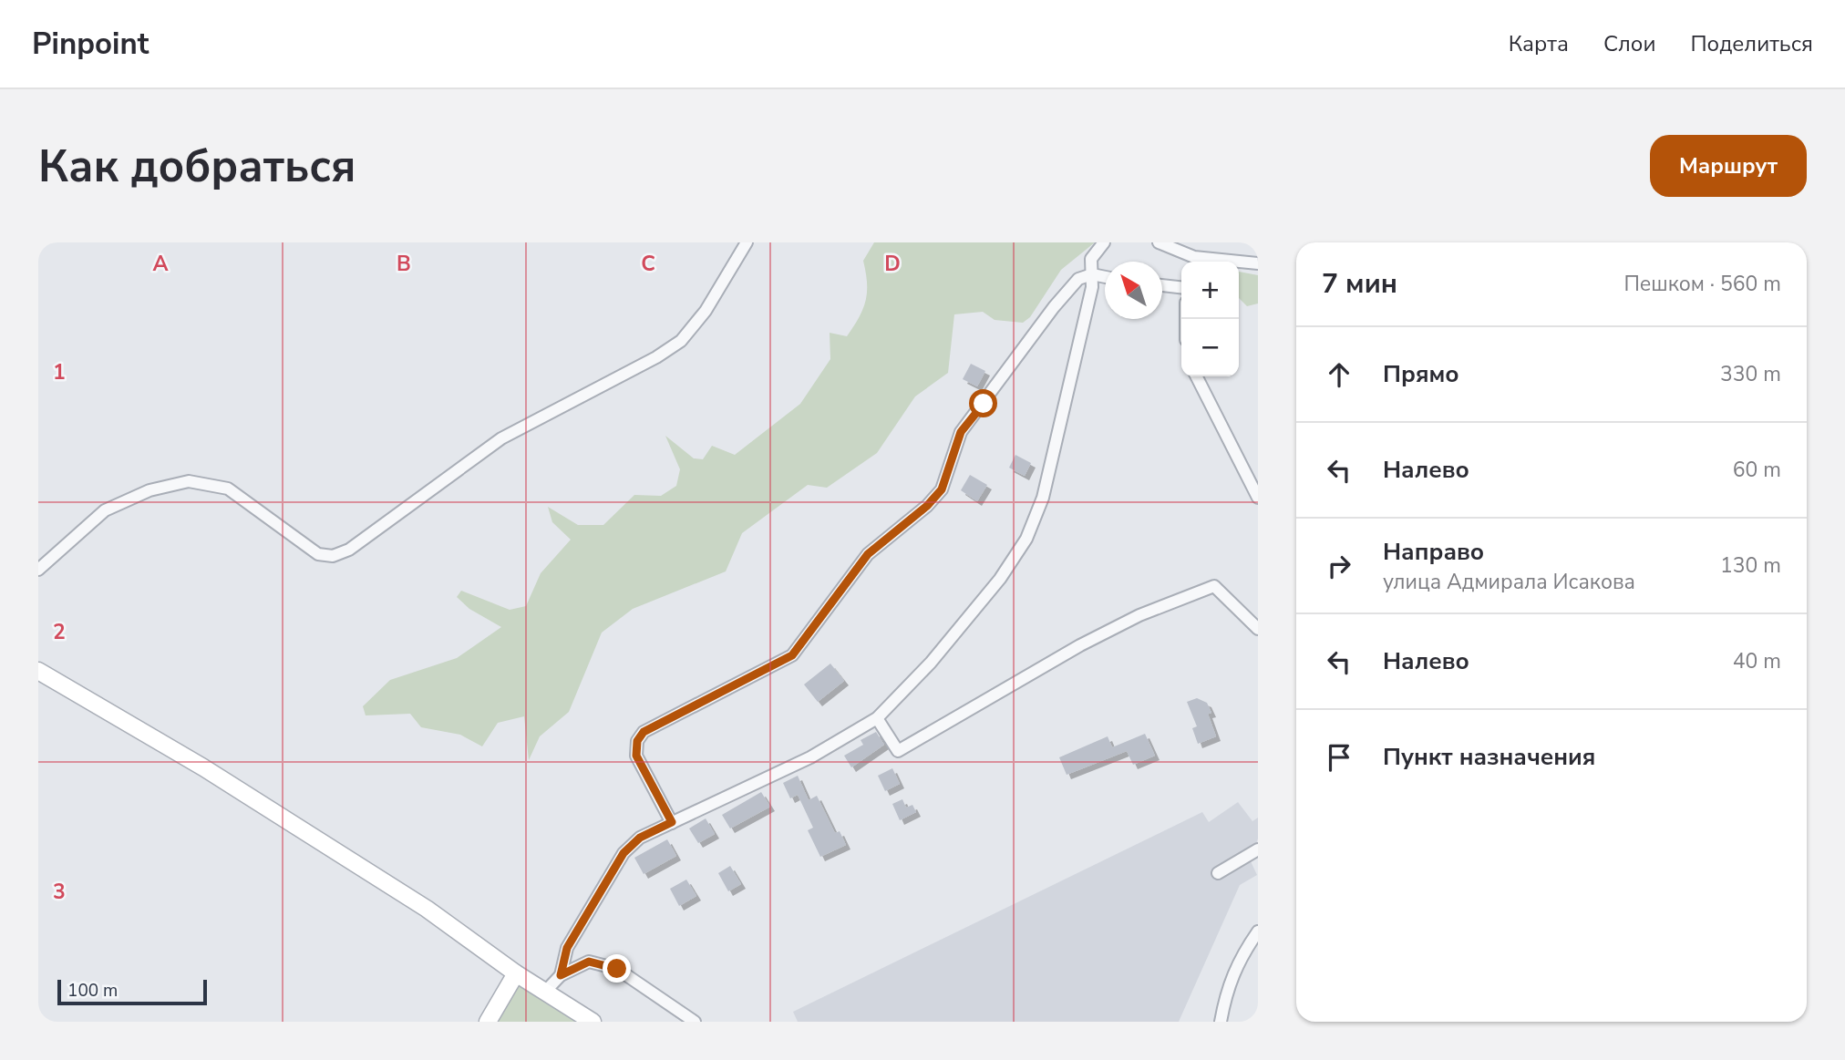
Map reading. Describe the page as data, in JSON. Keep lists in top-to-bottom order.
{
  "scale_bar": "100 m",
  "north": "top left",
  "page": {
    "header": "Pinpoint",
    "nav": ["Карта", "Слои", "Поделиться"],
    "buttons": "Маршрут",
    "title": "Как добраться",
    "heading": ["7 мин", "Пешком · 560 m"],
    "map_buttons": ["+", "−"],
    "list": [
      ["Прямо", "330 m"],
      ["Налево", "60 m"],
      ["Направо", "улица Адмирала Исакова", "130 m"],
      ["Налево", "40 m"],
      "Пункт назначения"
    ],
    "scale": "100 m"
  },
  "grid": {
    "columns": [
      "A",
      "B",
      "C",
      "D"
    ],
    "rows": ["1", "2", "3"]
  }
}
